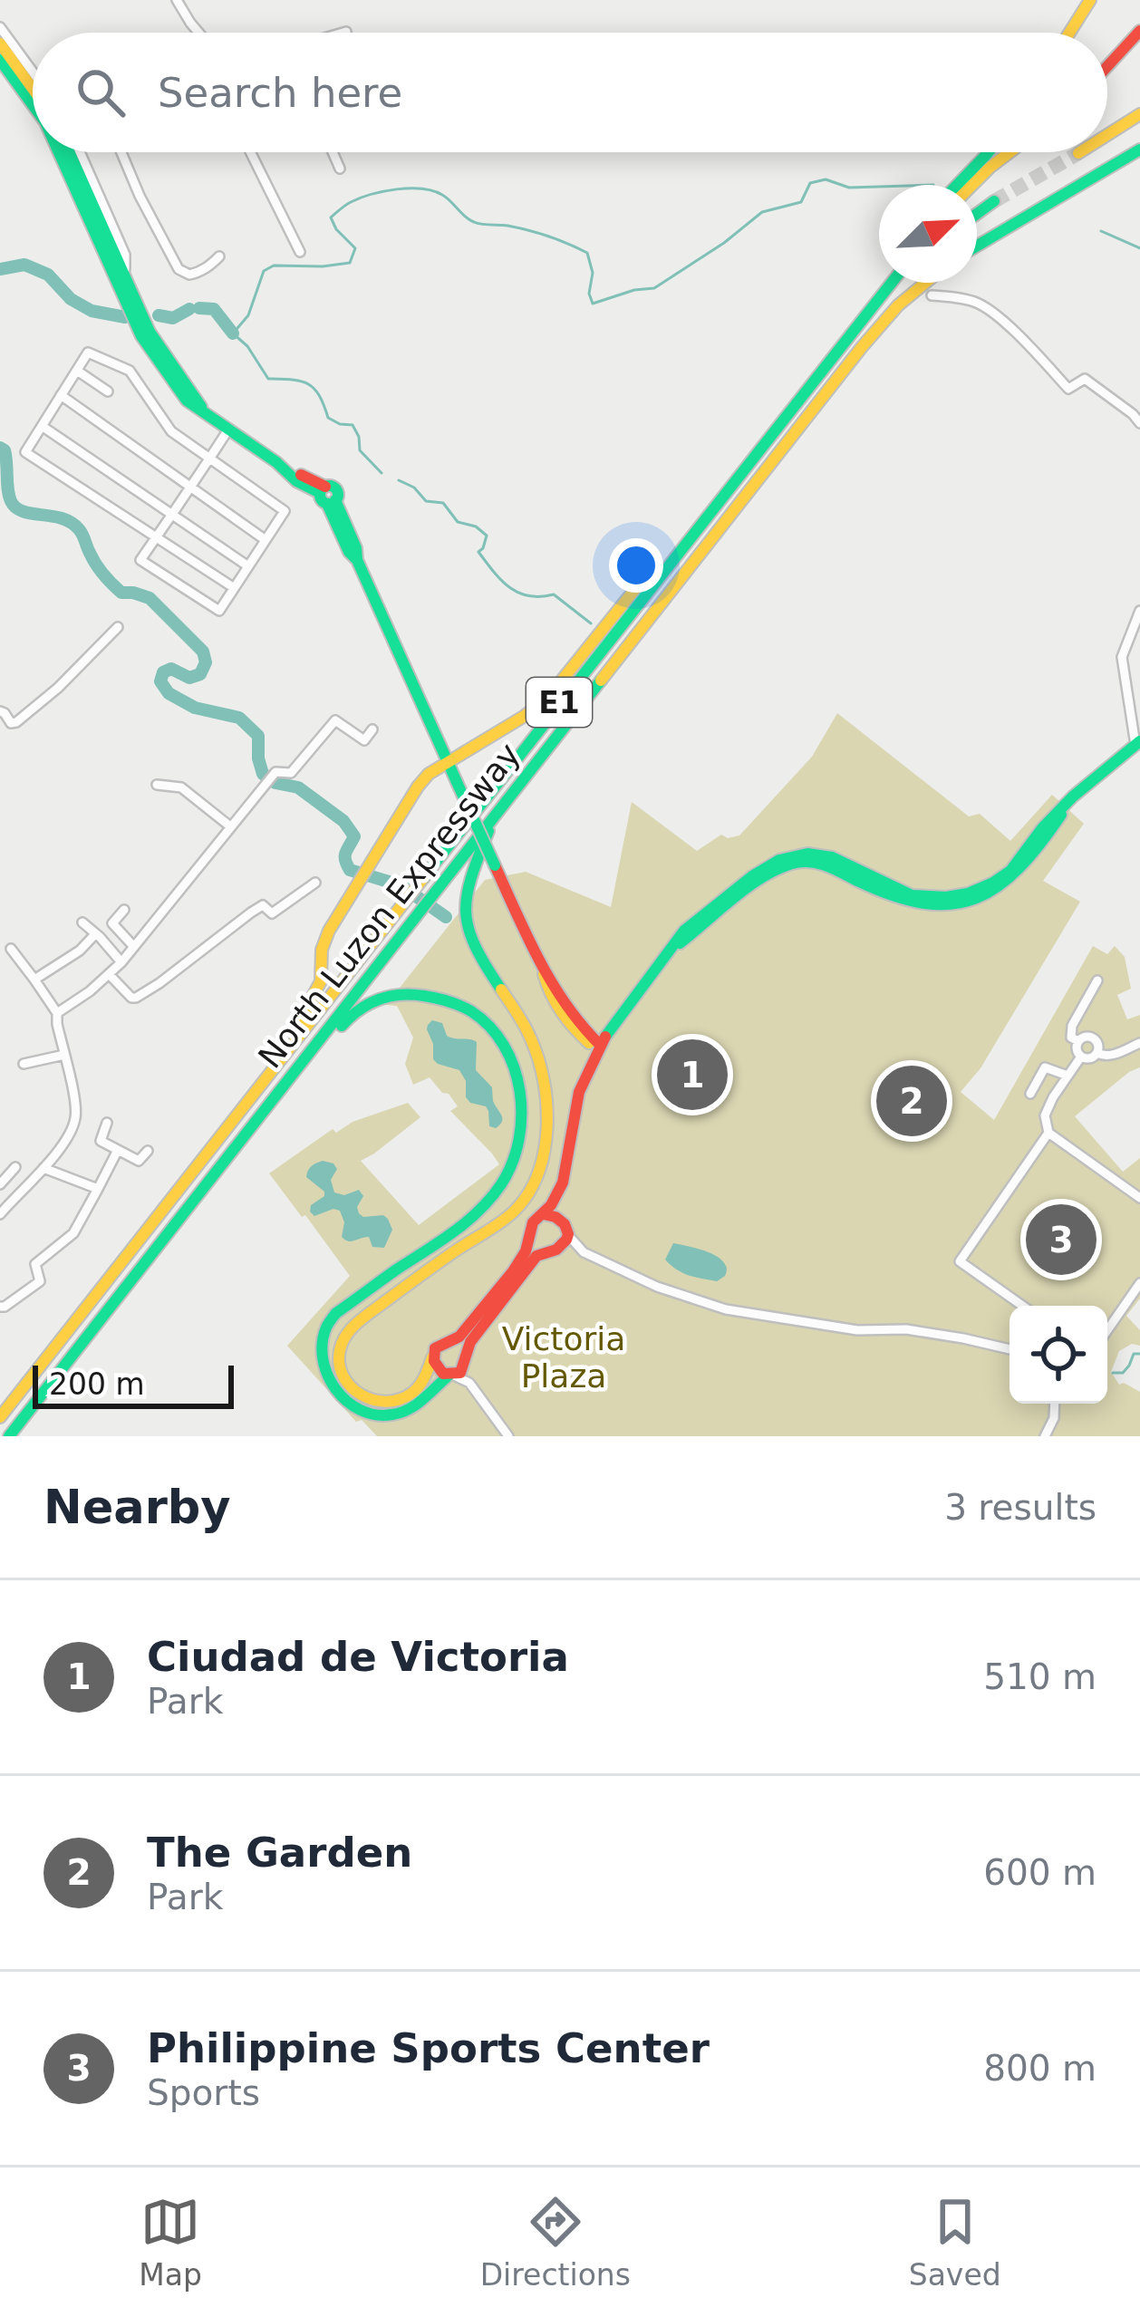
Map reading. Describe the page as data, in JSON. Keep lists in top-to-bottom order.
{
  "streets": {
    "main road": ["E1", "North Luzon Expressway"]
  },
  "parks": ["Victoria Plaza"],
  "scale_bar": "200 m",
  "north": "top right",
  "page": {
    "search": "Search here",
    "pins": ["1", "2", "3"],
    "scale": "200 m",
    "heading": ["Nearby", "3 results"],
    "list": [
      {
        "mark": "1",
        "name": "Ciudad de Victoria",
        "note": "Park",
        "value": "510 m"
      },
      {
        "mark": "2",
        "name": "The Garden",
        "note": "Park",
        "value": "600 m"
      },
      {
        "mark": "3",
        "name": "Philippine Sports Center",
        "note": "Sports",
        "value": "800 m"
      }
    ],
    "nav": ["Map", "Directions", "Saved"]
  }
}
